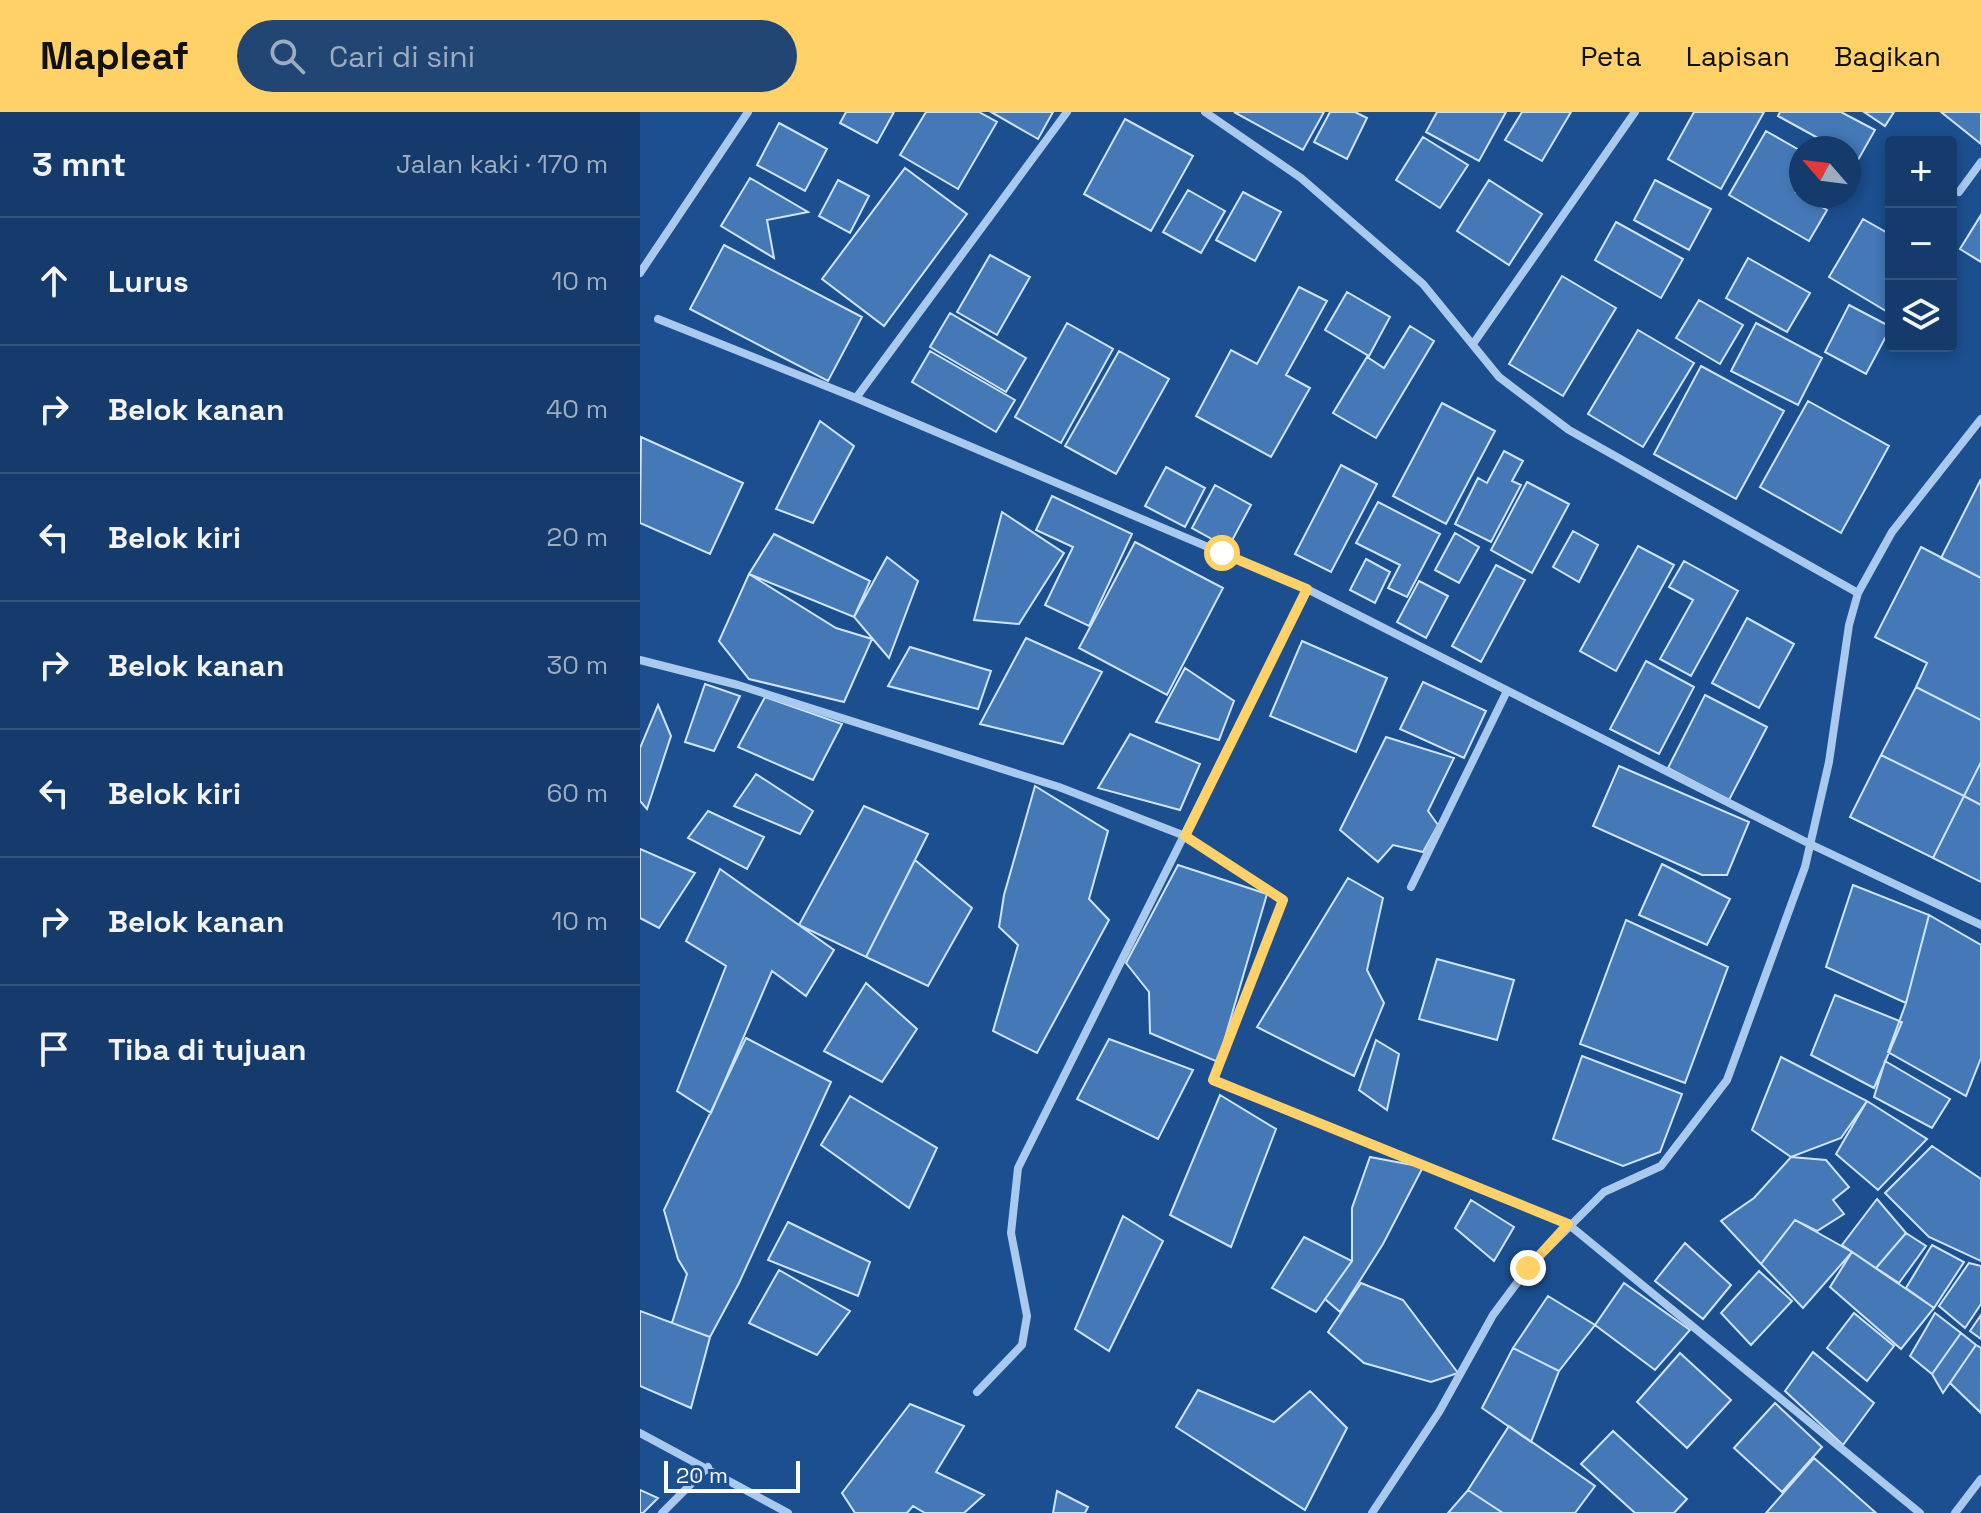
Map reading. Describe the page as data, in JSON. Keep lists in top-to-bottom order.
{
  "scale_bar": "20 m",
  "north": "top left",
  "page": {
    "header": "Mapleaf",
    "search": "Cari di sini",
    "nav": ["Peta", "Lapisan", "Bagikan"],
    "heading": ["3 mnt", "Jalan kaki · 170 m"],
    "map_buttons": ["+", "−"],
    "list": [
      ["Lurus", "10 m"],
      ["Belok kanan", "40 m"],
      ["Belok kiri", "20 m"],
      ["Belok kanan", "30 m"],
      ["Belok kiri", "60 m"],
      ["Belok kanan", "10 m"],
      "Tiba di tujuan"
    ],
    "scale": "20 m"
  }
}
